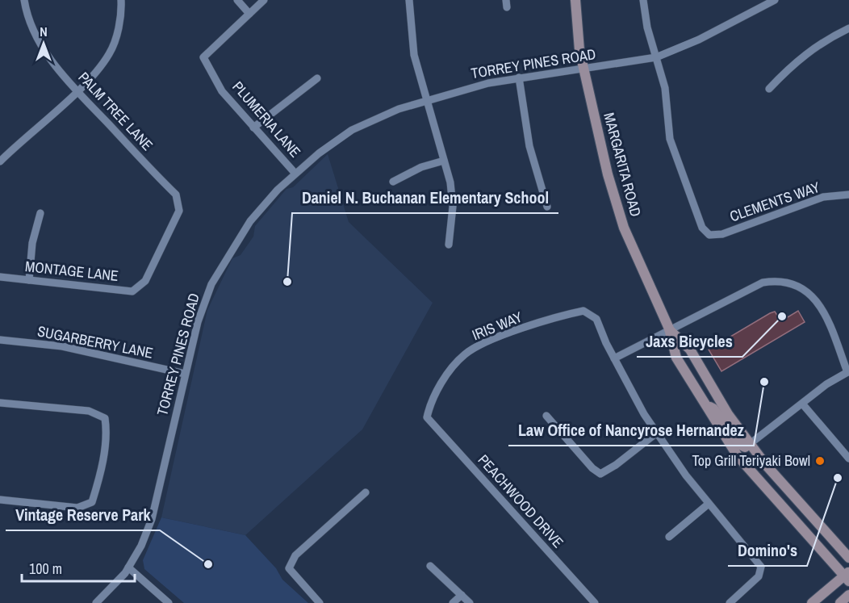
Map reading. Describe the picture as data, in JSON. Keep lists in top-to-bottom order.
{
  "streets": {
    "main road": ["MARGARITA ROAD"],
    "street": [
      "TORREY PINES ROAD",
      "PALM TREE LANE",
      "PLUMERIA LANE",
      "CLEMENTS WAY",
      "MONTAGE LANE",
      "IRIS WAY",
      "SUGARBERRY LANE",
      "PEACHWOOD DRIVE"
    ]
  },
  "crossings": [
    ["TORREY PINES ROAD", "PLUMERIA LANE"],
    ["TORREY PINES ROAD", "MARGARITA ROAD"],
    ["TORREY PINES ROAD", "CLEMENTS WAY"],
    ["TORREY PINES ROAD", "SUGARBERRY LANE"],
    ["PALM TREE LANE", "MONTAGE LANE"],
    ["IRIS WAY", "PEACHWOOD DRIVE"]
  ],
  "places": [
    "Daniel N. Buchanan Elementary School",
    "Jaxs Bicycles",
    "Law Office of Nancyrose Hernandez",
    "Top Grill Teriyaki Bowl",
    "Domino's",
    "Vintage Reserve Park"
  ],
  "scale_bar": "100 m",
  "north": "top"
}
